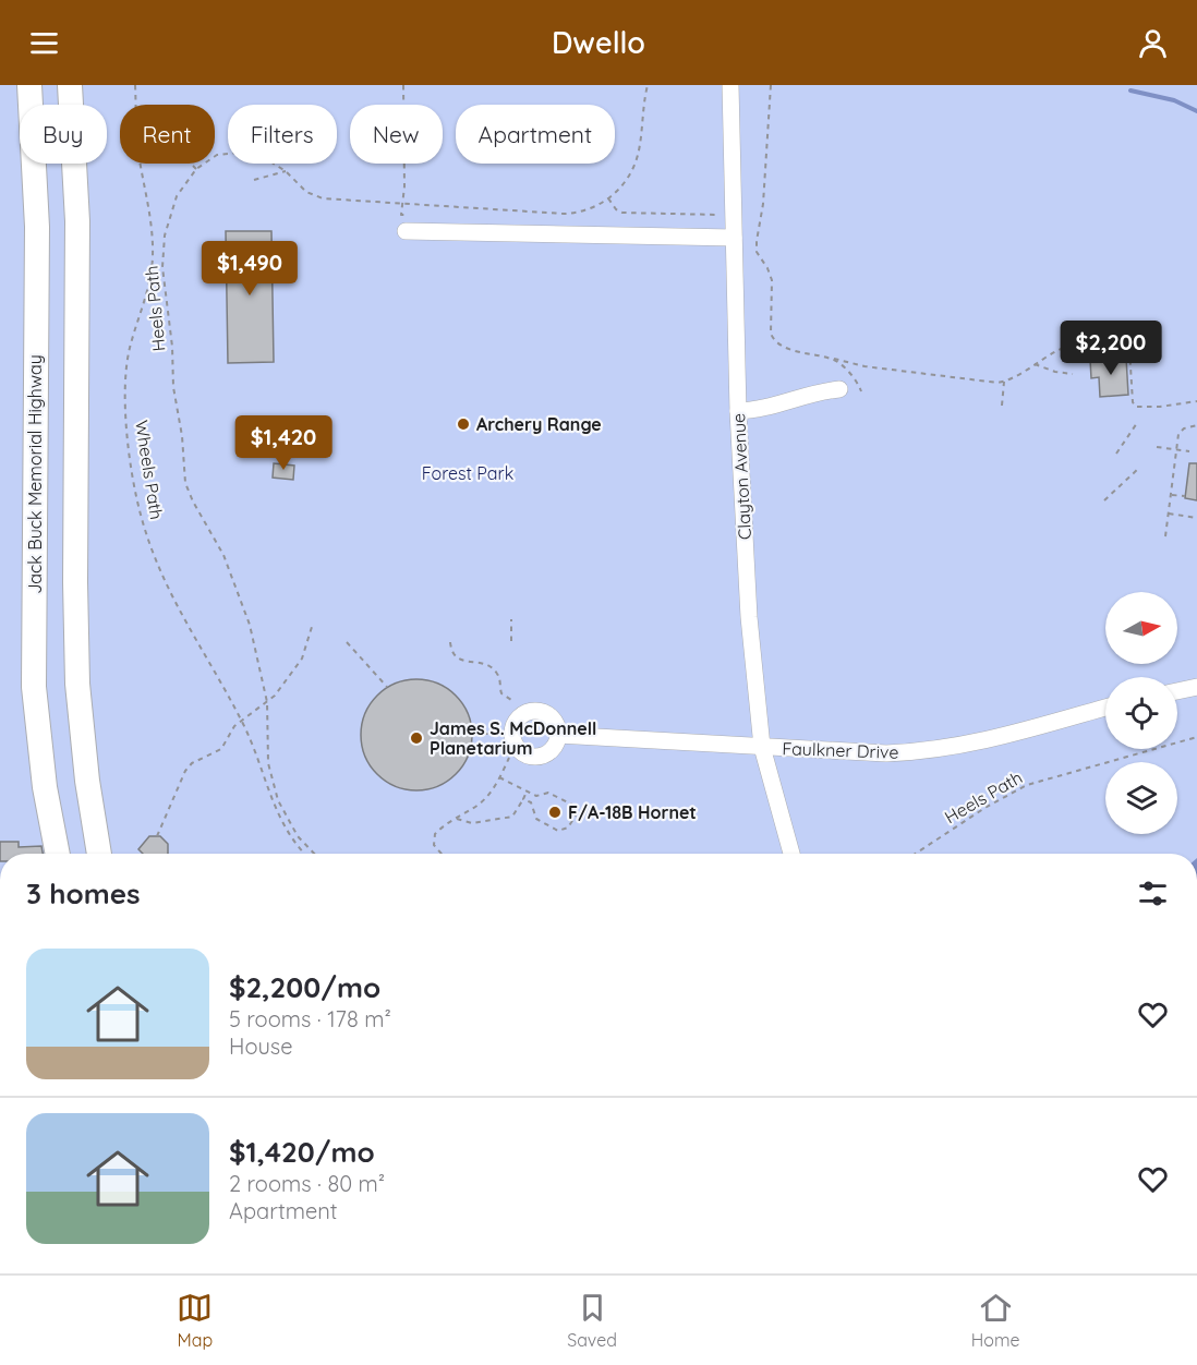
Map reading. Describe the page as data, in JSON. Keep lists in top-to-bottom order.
{
  "streets": {
    "highway": ["Jack Buck Memorial Highway"],
    "street": ["Clayton Avenue", "Faulkner Drive"],
    "path": ["Heels Path", "Wheels Path"]
  },
  "crossings": [
    ["Clayton Avenue", "Faulkner Drive"]
  ],
  "parks": ["Forest Park"],
  "places": ["Archery Range", "James S. McDonnell Planetarium", "F/A-18B Hornet"],
  "north": "right",
  "page": {
    "header": "Dwello",
    "chip": [
      "Buy",
      "Rent",
      "Filters",
      "New",
      "Apartment"
    ],
    "price": ["$1,490", "$2,200", "$1,420"],
    "heading": "3 homes",
    "list": [
      {
        "name": "$2,200/mo",
        "note": "5 rooms · 178 m² · House"
      },
      {
        "name": "$1,420/mo",
        "note": "2 rooms · 80 m² · Apartment"
      }
    ],
    "tabs": ["Map", "Saved", "Home"]
  }
}
